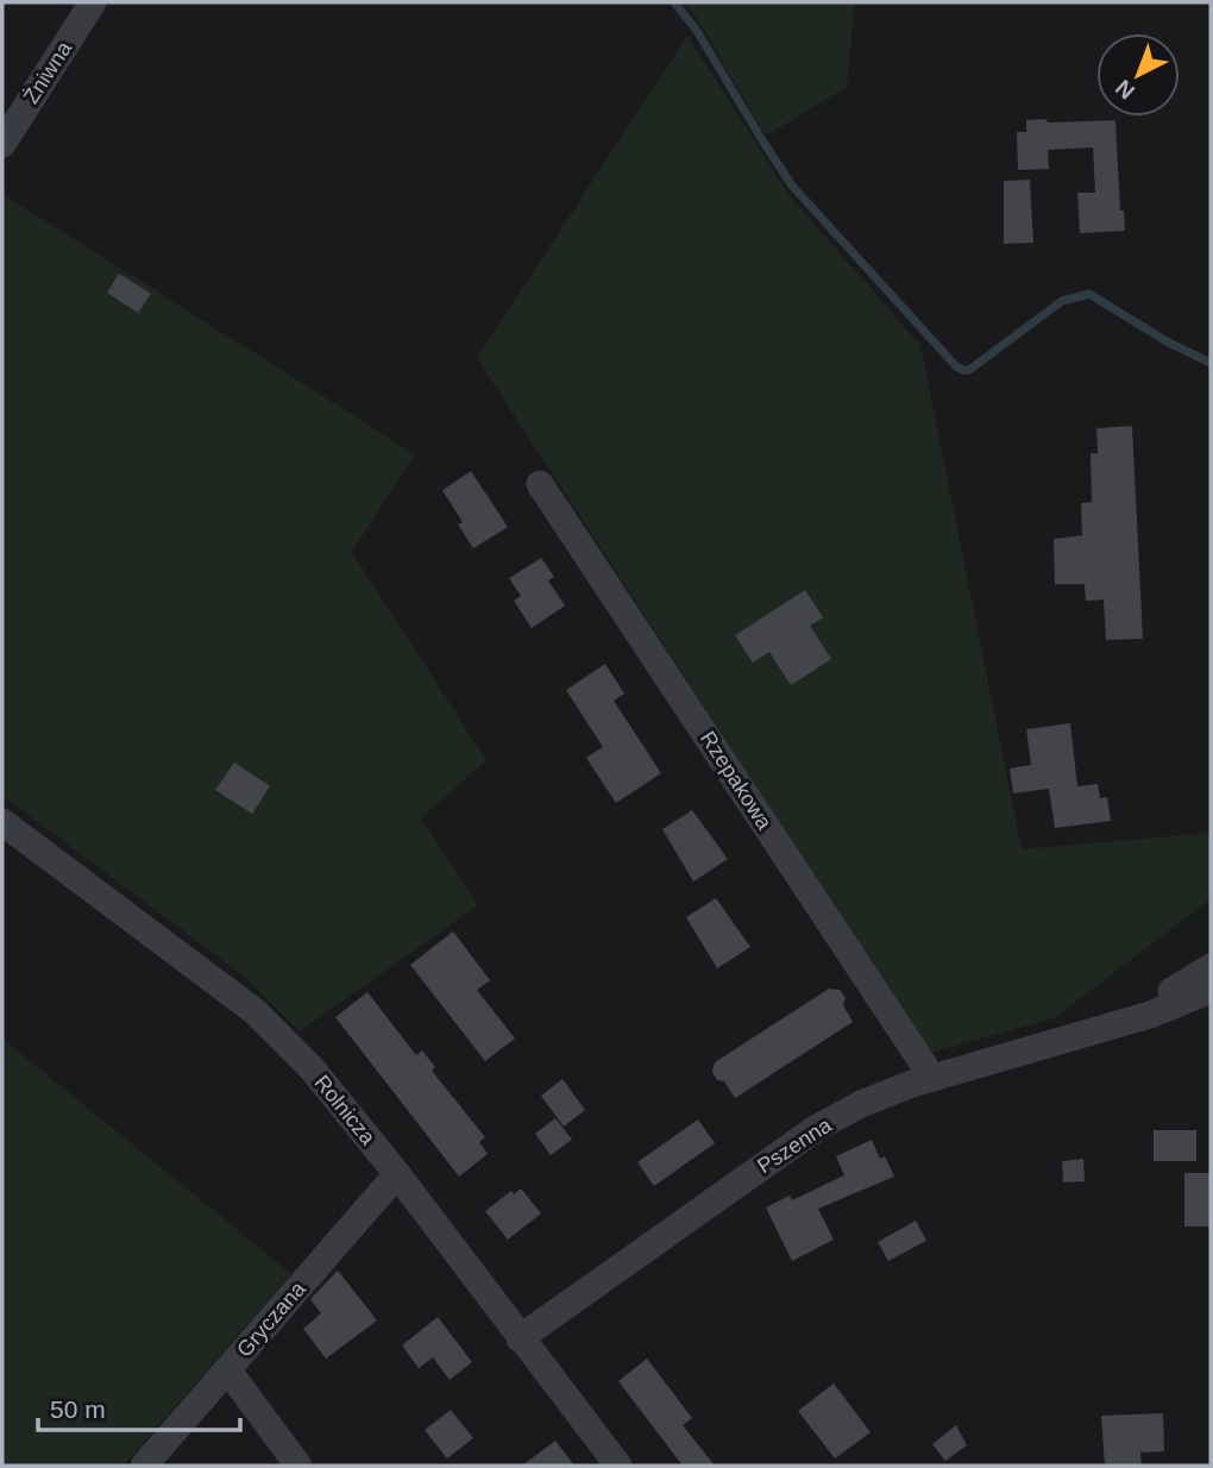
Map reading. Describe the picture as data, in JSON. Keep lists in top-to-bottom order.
{
  "streets": {
    "street": [
      "Żniwna",
      "Rzepakowa",
      "Rolnicza",
      "Pszenna",
      "Gryczana"
    ]
  },
  "crossings": [
    ["Rzepakowa", "Pszenna"],
    ["Rolnicza", "Pszenna"],
    ["Rolnicza", "Gryczana"]
  ],
  "scale_bar": "50 m",
  "north": "bottom left"
}
